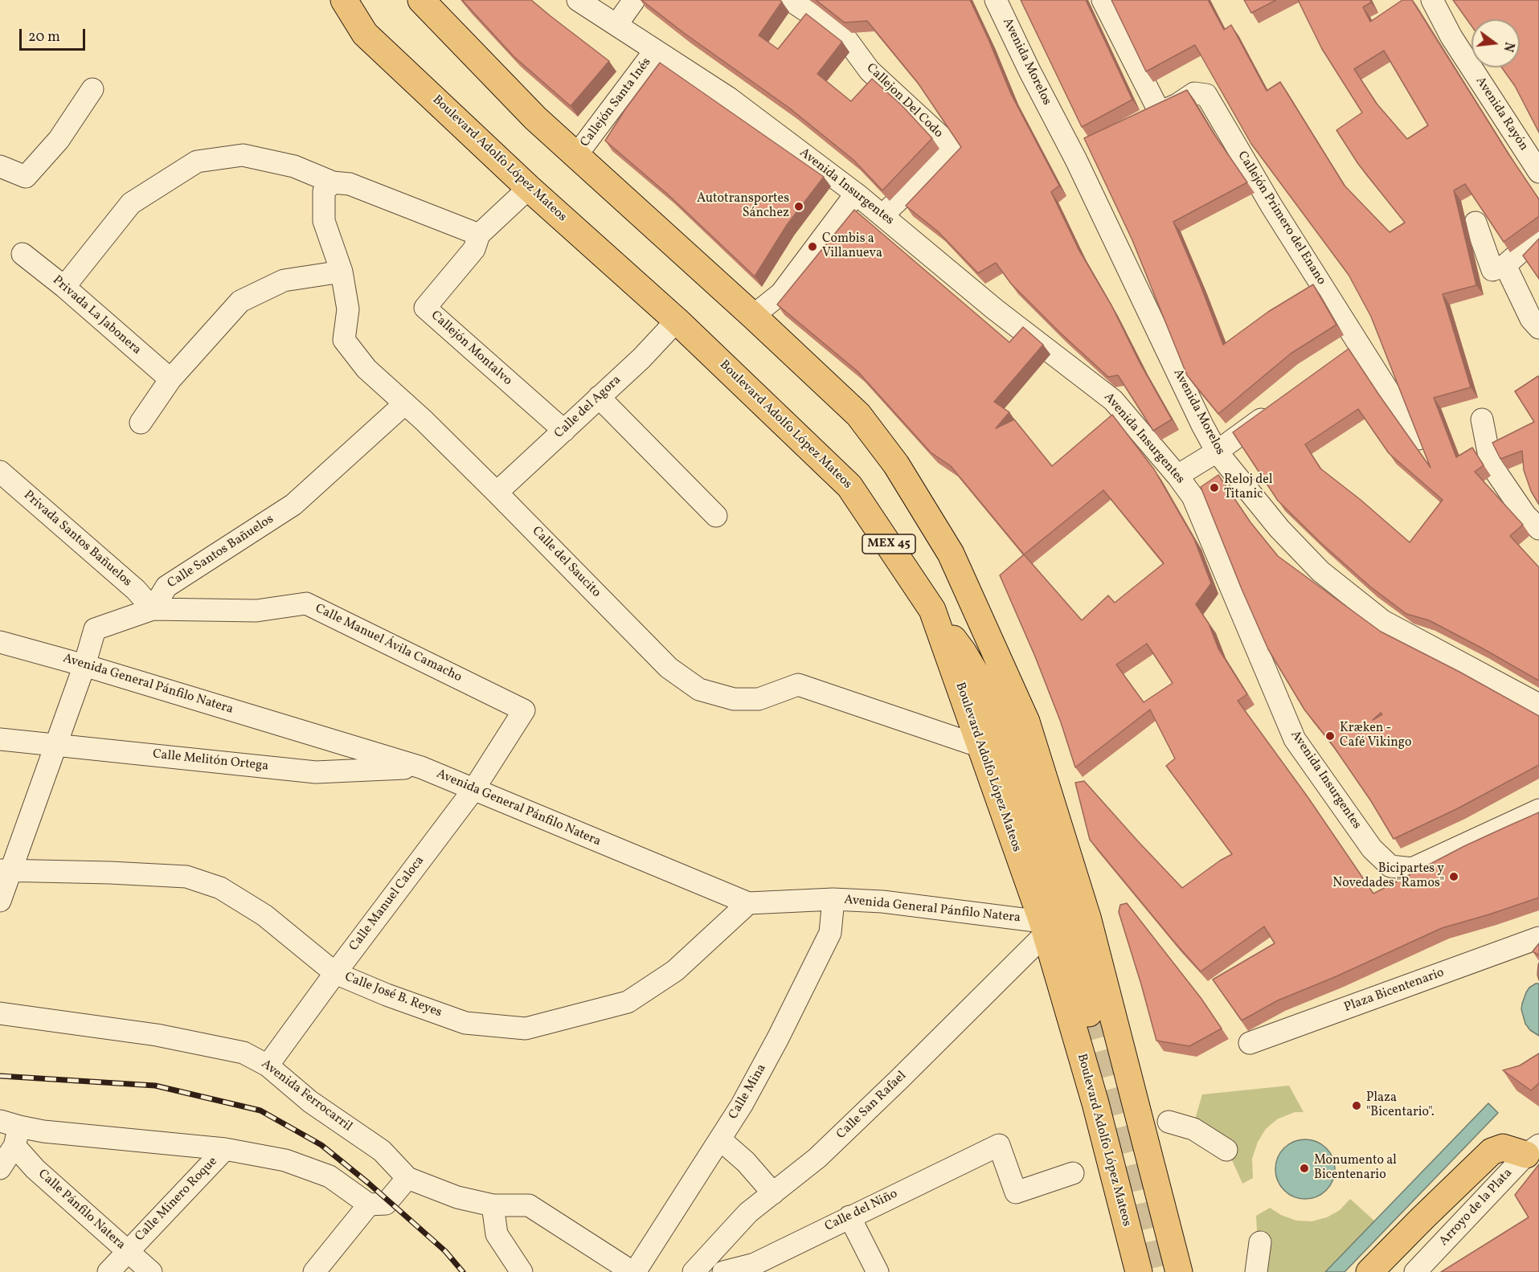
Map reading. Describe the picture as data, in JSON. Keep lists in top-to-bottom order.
{
  "streets": {
    "main road": ["Boulevard Adolfo López Mateos", "MEX 45"],
    "street": [
      "Avenida Morelos",
      "Callejon Del Codo",
      "Callejón Santa Inés",
      "Avenida Rayón",
      "Avenida Insurgentes",
      "Callejón Primero del Enano",
      "Privada La Jabonera",
      "Callejón Montalvo",
      "Calle del Agora",
      "Privada Santos Bañuelos",
      "Calle Santos Bañuelos",
      "Calle del Saucito",
      "Calle Manuel Ávila Camacho",
      "Avenida General Pánfilo Natera",
      "Calle Melitón Ortega",
      "Calle Manuel Caloca",
      "Plaza Bicentenario",
      "Calle José B. Reyes",
      "Calle Mina",
      "Avenida Ferrocarril",
      "Calle San Rafael",
      "Calle Minero Roque",
      "Arroyo de la Plata",
      "Calle Pánfilo Natera",
      "Calle del Niño"
    ]
  },
  "crossings": [
    ["Callejon Del Codo", "Avenida Insurgentes"],
    ["Callejón Santa Inés", "Avenida Insurgentes"],
    ["Boulevard Adolfo López Mateos", "Callejón Montalvo"],
    ["Boulevard Adolfo López Mateos", "Calle del Agora"],
    ["Boulevard Adolfo López Mateos", "Calle del Saucito"],
    ["Boulevard Adolfo López Mateos", "Avenida General Pánfilo Natera"],
    ["Boulevard Adolfo López Mateos", "Calle San Rafael"],
    ["Callejón Montalvo", "Calle del Agora"],
    ["Calle del Agora", "Calle del Saucito"],
    ["Privada Santos Bañuelos", "Calle Santos Bañuelos"],
    ["Privada Santos Bañuelos", "Calle Manuel Ávila Camacho"],
    ["Calle Santos Bañuelos", "Calle del Saucito"],
    ["Calle Santos Bañuelos", "Calle Manuel Ávila Camacho"],
    ["Calle Manuel Ávila Camacho", "Avenida General Pánfilo Natera"],
    ["Calle Manuel Ávila Camacho", "Calle Manuel Caloca"],
    ["Avenida General Pánfilo Natera", "Calle Melitón Ortega"],
    ["Avenida General Pánfilo Natera", "Calle Manuel Caloca"],
    ["Avenida General Pánfilo Natera", "Calle José B. Reyes"],
    ["Avenida General Pánfilo Natera", "Calle Mina"],
    ["Avenida General Pánfilo Natera", "Calle San Rafael"],
    ["Calle Manuel Caloca", "Calle José B. Reyes"],
    ["Calle Manuel Caloca", "Avenida Ferrocarril"],
    ["Calle Minero Roque", "Calle Pánfilo Natera"]
  ],
  "places": [
    "Autotransportes Sánchez",
    "Combis a Villanueva",
    "Reloj del Titanic",
    "Kræken - Café Vikingo",
    "Bicipartes y Novedades \"Ramos\"",
    "Plaza \"Bicentario\".",
    "Monumento al Bicentenario"
  ],
  "scale_bar": "20 m",
  "north": "right"
}
